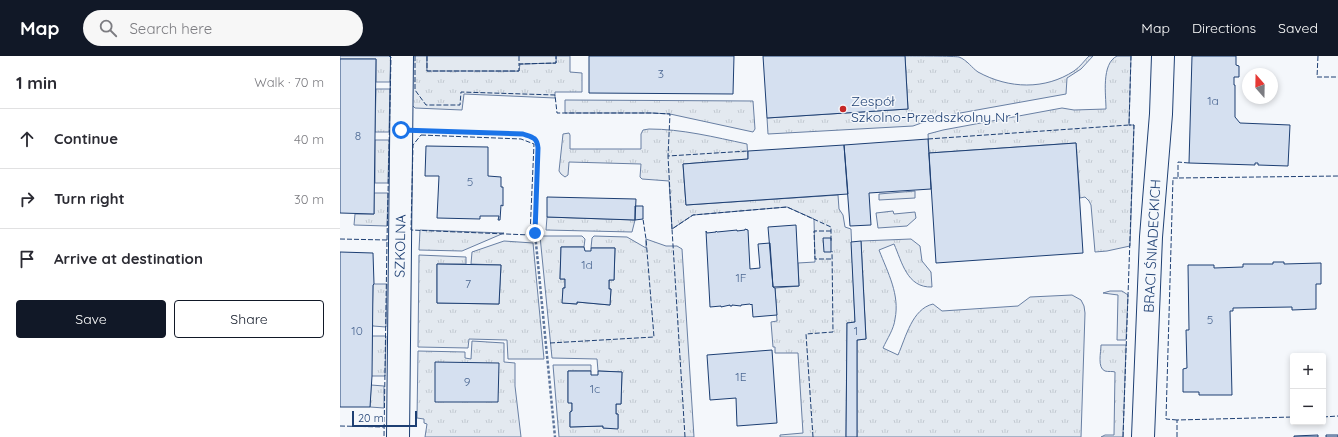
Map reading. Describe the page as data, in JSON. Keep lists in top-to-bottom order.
{
  "streets": {
    "street": ["SZKOLNA", "BRACI ŚNIADECKICH"]
  },
  "places": ["Zespół Szkolno-Przedszkolny Nr 1"],
  "house_numbers": [
    "3",
    "1a",
    "8",
    "5",
    "1d",
    "1F",
    "7",
    "5",
    "10",
    "1",
    "1E",
    "9",
    "1c"
  ],
  "scale_bar": "20 m",
  "north": "top",
  "page": {
    "header": "Map",
    "search": "Search here",
    "nav": ["Map", "Directions", "Saved"],
    "heading": ["1 min", "Walk · 70 m"],
    "list": [
      ["Continue", "40 m"],
      ["Turn right", "30 m"],
      "Arrive at destination"
    ],
    "buttons": ["Save", "Share"],
    "map_buttons": ["+", "−"],
    "scale": "20 m"
  }
}
